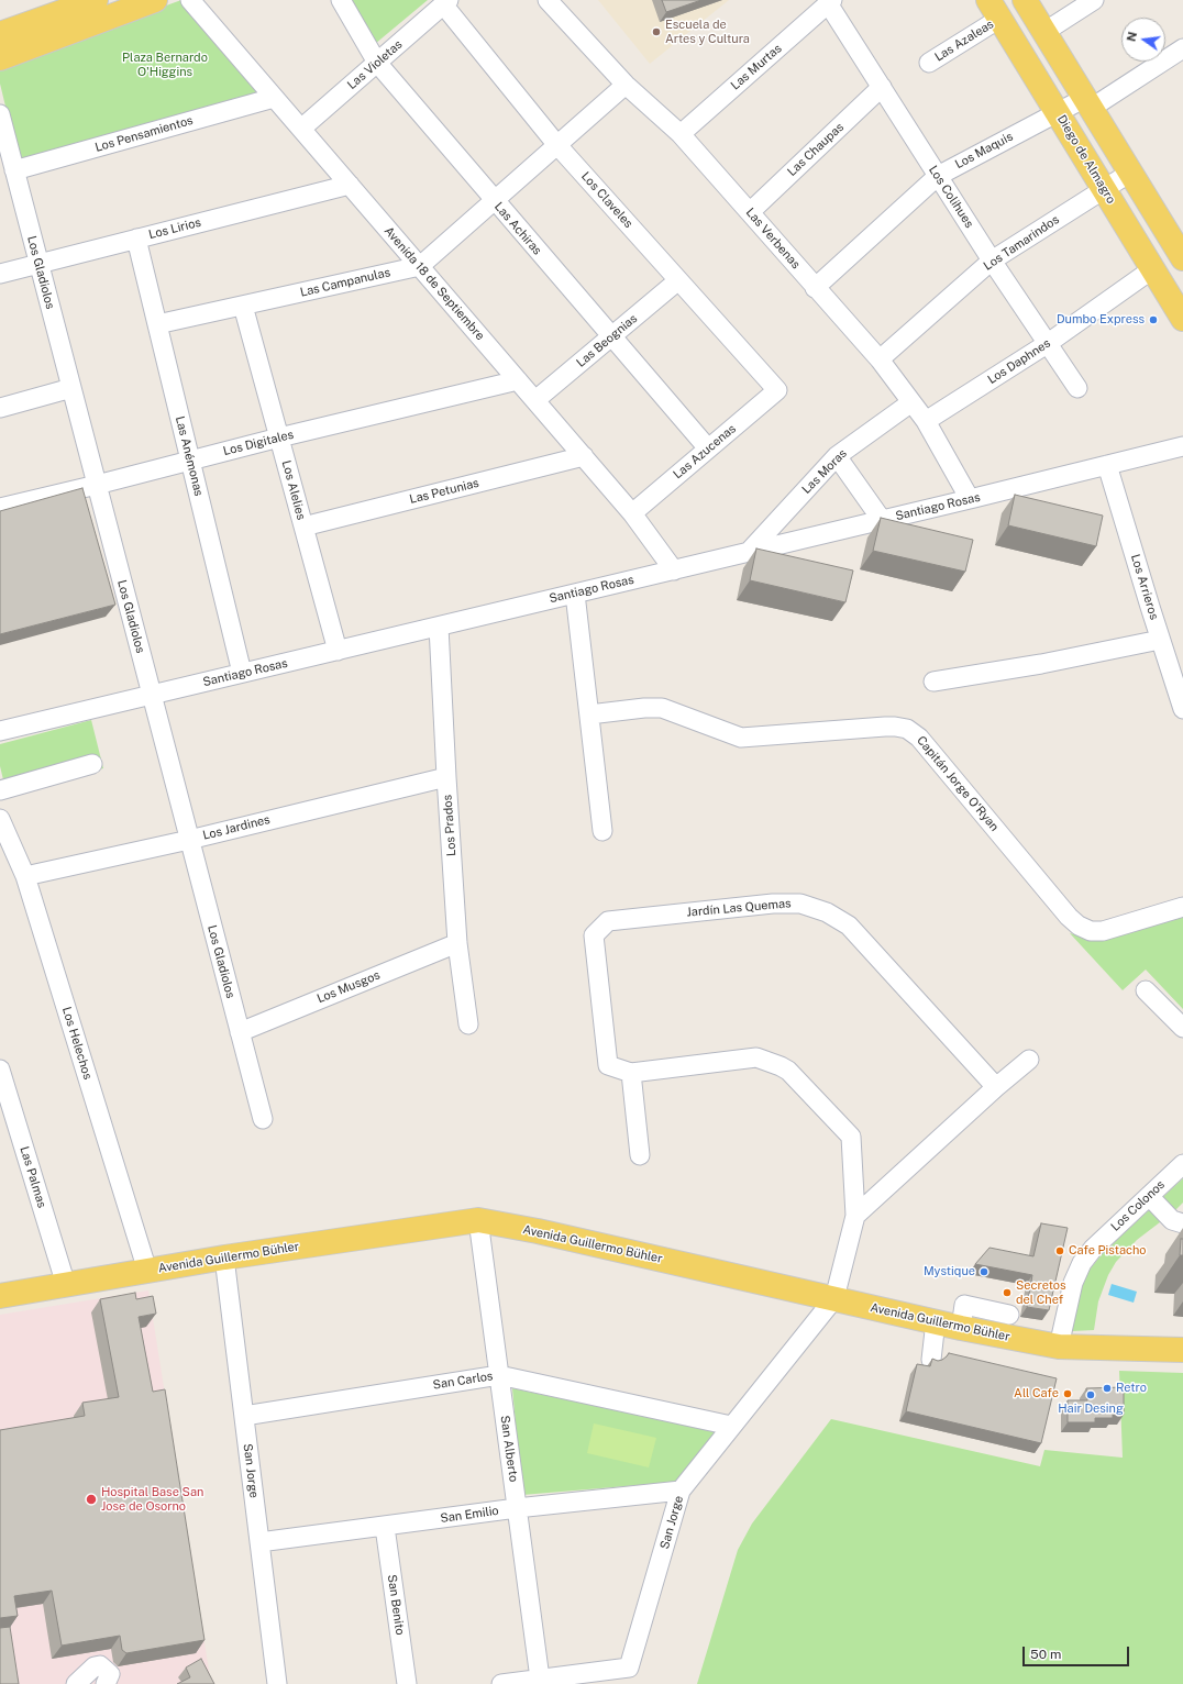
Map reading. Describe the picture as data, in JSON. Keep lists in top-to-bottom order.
{
  "streets": {
    "main road": ["Diego de Almagro", "Avenida Guillermo Bühler"],
    "street": [
      "Las Azaleas",
      "Las Violetas",
      "Las Murtas",
      "Los Pensamientos",
      "Las Chaupas",
      "Los Maquis",
      "Los Colihues",
      "Los Claveles",
      "Los Lirios",
      "Las Achiras",
      "Las Verbenas",
      "Los Tamarindos",
      "Los Gladiolos",
      "Las Campanulas",
      "Avenida 18 de Septiembre",
      "Las Beognias",
      "Los Daphnes",
      "Los Digitales",
      "Las Azucenas",
      "Las Anémonas",
      "Las Moras",
      "Los Alelies",
      "Las Petunias",
      "Santiago Rosas",
      "Los Arrieros",
      "Capitán Jorge O'Ryan",
      "Los Prados",
      "Los Jardines",
      "Jardín Las Quemas",
      "Los Musgos",
      "Los Helechos",
      "Las Palmas",
      "Los Colonos",
      "San Carlos",
      "San Alberto",
      "San Jorge",
      "San Emilio",
      "San Benito"
    ]
  },
  "crossings": [
    ["Las Azaleas", "Diego de Almagro"],
    ["Las Violetas", "Los Claveles"],
    ["Las Violetas", "Las Achiras"],
    ["Las Violetas", "Avenida 18 de Septiembre"],
    ["Las Murtas", "Los Colihues"],
    ["Las Murtas", "Las Verbenas"],
    ["Los Pensamientos", "Los Gladiolos"],
    ["Los Pensamientos", "Avenida 18 de Septiembre"],
    ["Las Chaupas", "Los Colihues"],
    ["Las Chaupas", "Las Verbenas"],
    ["Los Maquis", "Diego de Almagro"],
    ["Los Maquis", "Los Colihues"],
    ["Los Maquis", "Las Verbenas"],
    ["Diego de Almagro", "Los Tamarindos"],
    ["Diego de Almagro", "Los Daphnes"],
    ["Los Colihues", "Los Tamarindos"],
    ["Los Colihues", "Los Daphnes"],
    ["Los Claveles", "Las Campanulas"],
    ["Los Claveles", "Las Beognias"],
    ["Los Claveles", "Las Azucenas"],
    ["Los Lirios", "Los Gladiolos"],
    ["Los Lirios", "Avenida 18 de Septiembre"],
    ["Los Lirios", "Las Anémonas"],
    ["Las Achiras", "Las Campanulas"],
    ["Las Achiras", "Las Beognias"],
    ["Las Achiras", "Las Azucenas"],
    ["Las Verbenas", "Los Tamarindos"],
    ["Las Verbenas", "Las Campanulas"],
    ["Las Verbenas", "Los Daphnes"],
    ["Las Verbenas", "Las Moras"],
    ["Las Verbenas", "Santiago Rosas"],
    ["Los Gladiolos", "Los Digitales"],
    ["Los Gladiolos", "Santiago Rosas"],
    ["Los Gladiolos", "Los Jardines"],
    ["Los Gladiolos", "Los Musgos"],
    ["Las Campanulas", "Avenida 18 de Septiembre"],
    ["Las Campanulas", "Las Anémonas"],
    ["Las Campanulas", "Los Alelies"],
    ["Avenida 18 de Septiembre", "Las Beognias"],
    ["Avenida 18 de Septiembre", "Los Digitales"],
    ["Avenida 18 de Septiembre", "Las Azucenas"],
    ["Avenida 18 de Septiembre", "Las Petunias"],
    ["Avenida 18 de Septiembre", "Santiago Rosas"],
    ["Los Digitales", "Las Anémonas"],
    ["Los Digitales", "Los Alelies"],
    ["Las Anémonas", "Santiago Rosas"],
    ["Las Moras", "Santiago Rosas"],
    ["Los Alelies", "Las Petunias"],
    ["Los Alelies", "Santiago Rosas"],
    ["Santiago Rosas", "Los Arrieros"],
    ["Santiago Rosas", "Los Prados"],
    ["Los Prados", "Los Jardines"],
    ["Los Prados", "Los Musgos"],
    ["Los Jardines", "Los Helechos"],
    ["Jardín Las Quemas", "Avenida Guillermo Bühler"],
    ["Jardín Las Quemas", "San Jorge"],
    ["Los Helechos", "Avenida Guillermo Bühler"],
    ["Las Palmas", "Avenida Guillermo Bühler"],
    ["Los Colonos", "Avenida Guillermo Bühler"],
    ["Avenida Guillermo Bühler", "San Alberto"],
    ["Avenida Guillermo Bühler", "San Jorge"],
    ["San Carlos", "San Alberto"],
    ["San Carlos", "San Jorge"],
    ["San Alberto", "San Jorge"],
    ["San Alberto", "San Emilio"],
    ["San Jorge", "San Emilio"],
    ["San Emilio", "San Benito"]
  ],
  "parks": ["Plaza Bernardo O'Higgins"],
  "places": [
    "Escuela de Artes y Cultura",
    "Dumbo Express",
    "Cafe Pistacho",
    "Mystique",
    "Secretos del Chef",
    "Retro",
    "All Cafe",
    "Hair Desing",
    "Hospital Base San Jose de Osorno"
  ],
  "scale_bar": "50 m",
  "north": "left"
}
